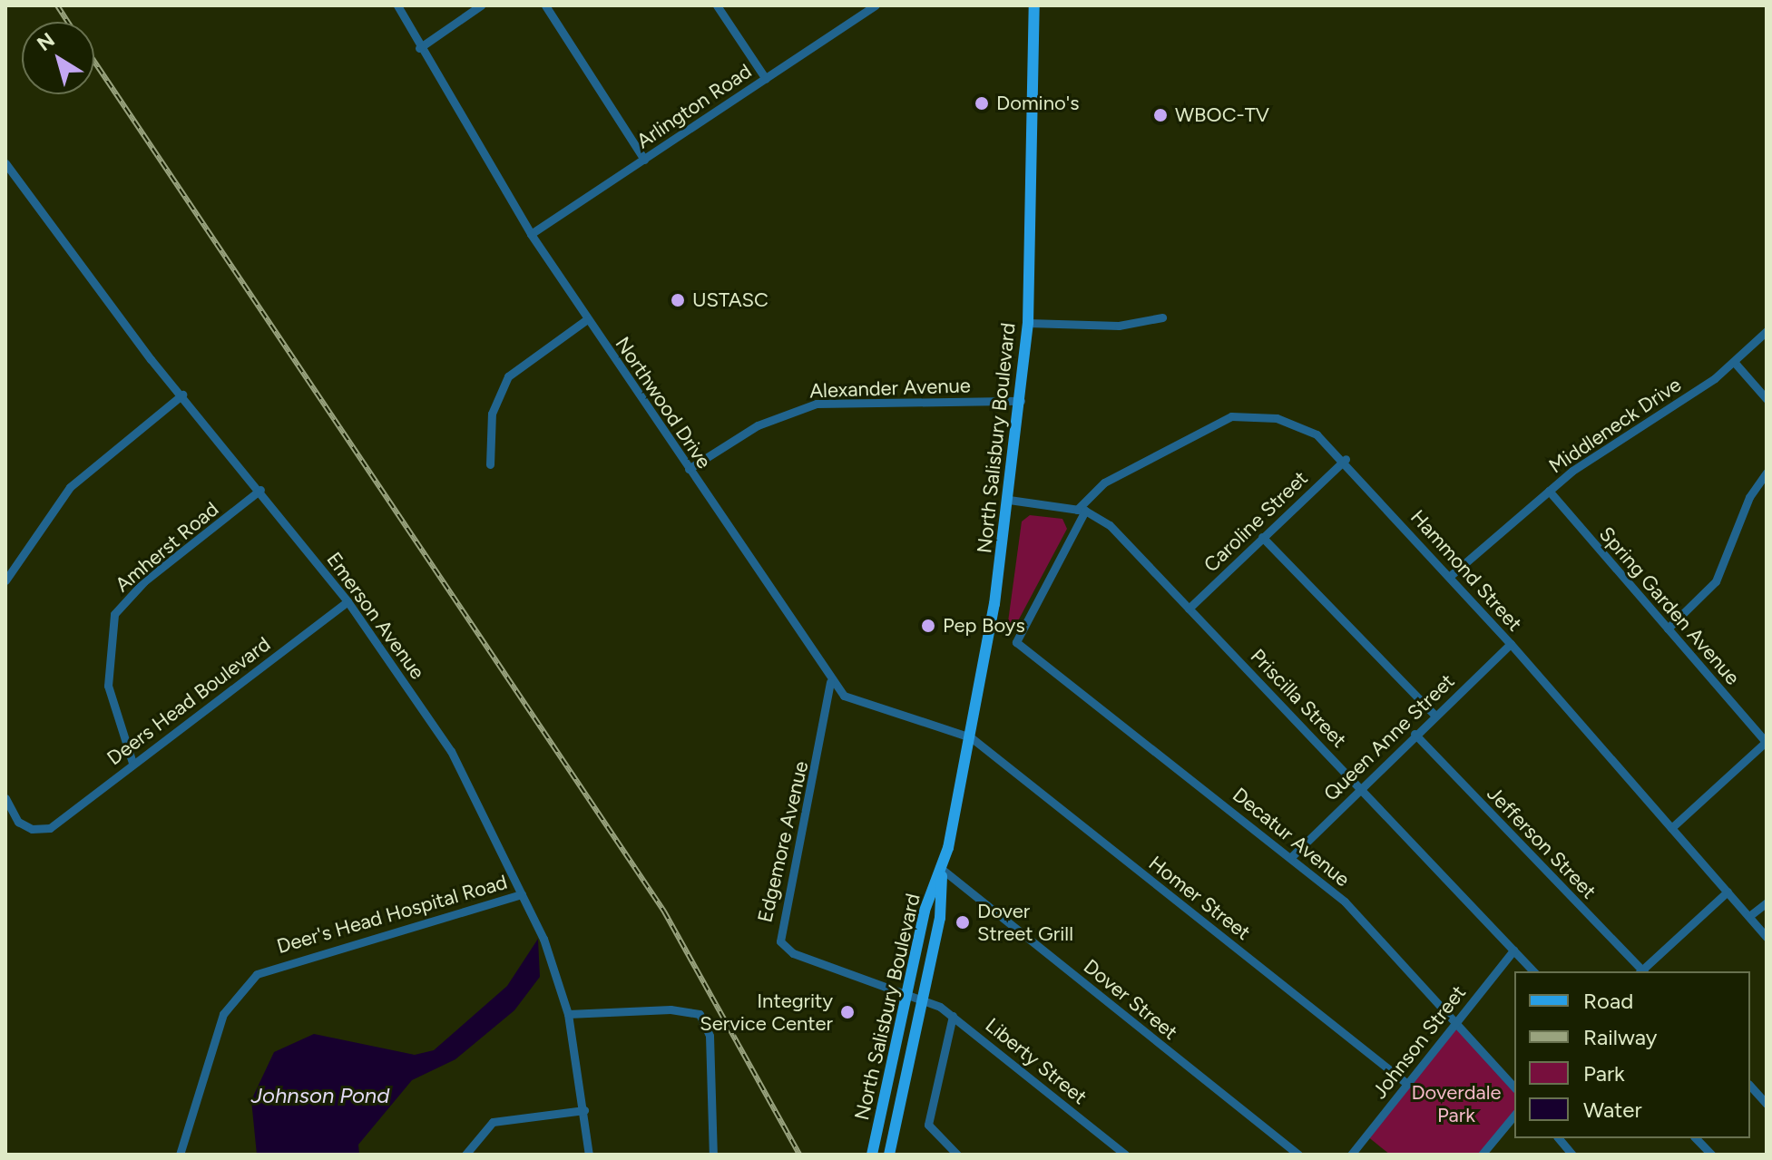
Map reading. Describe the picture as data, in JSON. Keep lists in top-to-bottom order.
{
  "streets": {
    "main road": ["North Salisbury Boulevard"],
    "street": [
      "Arlington Road",
      "Alexander Avenue",
      "Northwood Drive",
      "Middleneck Drive",
      "Caroline Street",
      "Amherst Road",
      "Hammond Street",
      "Spring Garden Avenue",
      "Emerson Avenue",
      "Priscilla Street",
      "Deers Head Boulevard",
      "Queen Anne Street",
      "Decatur Avenue",
      "Edgemore Avenue",
      "Jefferson Street",
      "Homer Street",
      "Deer's Head Hospital Road",
      "Dover Street",
      "Johnson Street",
      "Liberty Street"
    ]
  },
  "crossings": [
    ["Arlington Road", "Northwood Drive"],
    ["Alexander Avenue", "Northwood Drive"],
    ["Alexander Avenue", "North Salisbury Boulevard"],
    ["Northwood Drive", "North Salisbury Boulevard"],
    ["Northwood Drive", "Edgemore Avenue"],
    ["Northwood Drive", "Homer Street"],
    ["Middleneck Drive", "Hammond Street"],
    ["Middleneck Drive", "Spring Garden Avenue"],
    ["North Salisbury Boulevard", "Priscilla Street"],
    ["North Salisbury Boulevard", "Edgemore Avenue"],
    ["North Salisbury Boulevard", "Homer Street"],
    ["North Salisbury Boulevard", "Dover Street"],
    ["North Salisbury Boulevard", "Liberty Street"],
    ["Caroline Street", "Hammond Street"],
    ["Caroline Street", "Priscilla Street"],
    ["Amherst Road", "Emerson Avenue"],
    ["Amherst Road", "Deers Head Boulevard"],
    ["Hammond Street", "Priscilla Street"],
    ["Hammond Street", "Queen Anne Street"],
    ["Hammond Street", "Decatur Avenue"],
    ["Emerson Avenue", "Deers Head Boulevard"],
    ["Emerson Avenue", "Deer's Head Hospital Road"],
    ["Priscilla Street", "Queen Anne Street"],
    ["Priscilla Street", "Johnson Street"],
    ["Queen Anne Street", "Decatur Avenue"],
    ["Queen Anne Street", "Jefferson Street"],
    ["Decatur Avenue", "Johnson Street"],
    ["Edgemore Avenue", "Liberty Street"],
    ["Homer Street", "Johnson Street"]
  ],
  "water": ["Johnson Pond"],
  "parks": ["Doverdale Park"],
  "places": [
    "Domino's",
    "WBOC-TV",
    "USTASC",
    "Pep Boys",
    "Dover Street Grill",
    "Integrity Service Center"
  ],
  "legend": [
    "Road",
    "Railway",
    "Park",
    "Water"
  ],
  "north": "top left"
}
